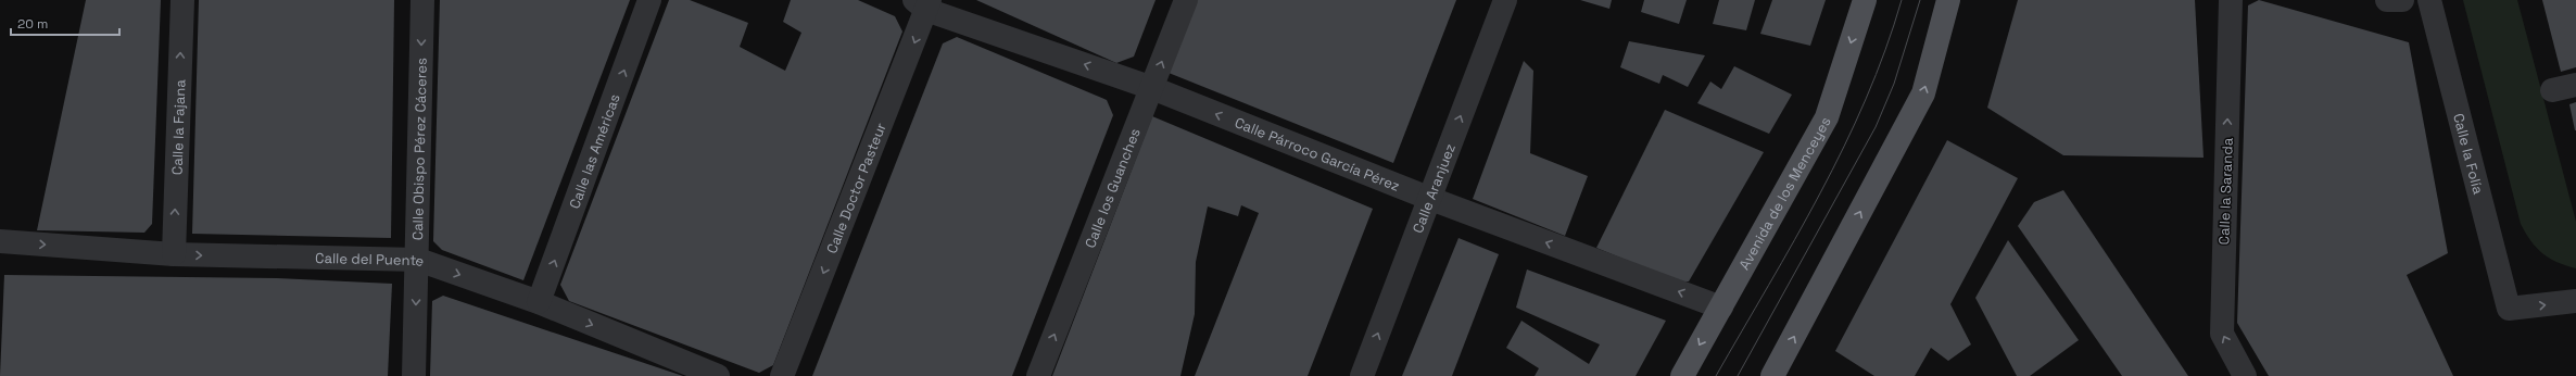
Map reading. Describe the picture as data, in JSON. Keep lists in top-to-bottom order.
{
  "streets": {
    "main road": ["Avenida de los Menceyes"],
    "street": [
      "Calle la Fajana",
      "Calle Obispo Pérez Cáceres",
      "Calle las Américas",
      "Calle Párroco García Pérez",
      "Calle la Folía",
      "Calle Doctor Pasteur",
      "Calle los Guanches",
      "Calle Aranjuez",
      "Calle la Saranda",
      "Calle del Puente"
    ]
  },
  "crossings": [
    ["Calle la Fajana", "Calle del Puente"],
    ["Calle Obispo Pérez Cáceres", "Calle del Puente"],
    ["Calle las Américas", "Calle del Puente"],
    ["Calle Párroco García Pérez", "Calle Doctor Pasteur"],
    ["Calle Párroco García Pérez", "Calle los Guanches"],
    ["Calle Párroco García Pérez", "Calle Aranjuez"],
    ["Calle Párroco García Pérez", "Avenida de los Menceyes"]
  ],
  "one_way": [
    "Calle la Fajana",
    "Calle Obispo Pérez Cáceres",
    "Calle las Américas",
    "Calle Párroco García Pérez",
    "Calle la Folía",
    "Calle Doctor Pasteur",
    "Calle los Guanches",
    "Calle Aranjuez",
    "Calle la Saranda",
    "Calle del Puente"
  ],
  "scale_bar": "20 m"
}
